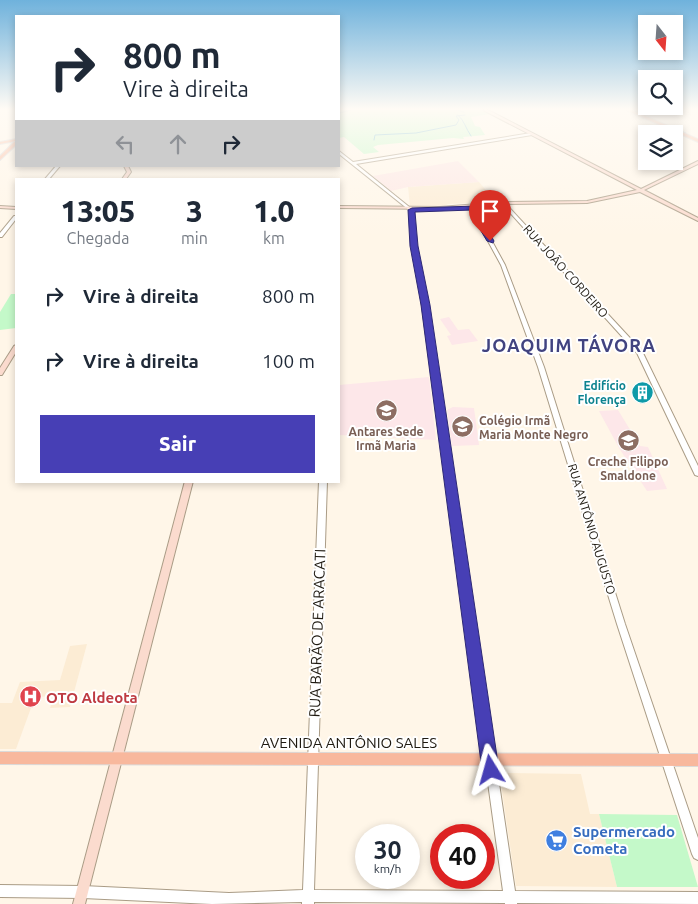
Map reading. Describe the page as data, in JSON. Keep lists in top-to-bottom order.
{
  "streets": {
    "main road": ["AVENIDA ANTÔNIO SALES"],
    "street": ["RUA JOÃO CORDEIRO", "RUA ANTÔNIO AUGUSTO", "RUA BARÃO DE ARACATI"]
  },
  "crossings": [
    ["RUA ANTÔNIO AUGUSTO", "AVENIDA ANTÔNIO SALES"],
    ["RUA BARÃO DE ARACATI", "AVENIDA ANTÔNIO SALES"]
  ],
  "districts": ["JOAQUIM TÁVORA"],
  "places": {
    "building": ["Edifício Florença"],
    "school or university": ["Antares Sede Irmã Maria", "Colégio Irmã Maria Monte Negro", "Creche Filippo Smaldone"],
    "hospital": ["OTO Aldeota"],
    "supermarket": ["Supermercado Cometa"]
  },
  "north": "bottom",
  "page": {
    "turn": ["800 m", "Vire à direita"],
    "eta": [
      "13:05",
      "Chegada",
      "3",
      "min",
      "1.0",
      "km"
    ],
    "list": [
      {
        "name": "Vire à direita",
        "value": "800 m"
      },
      {
        "name": "Vire à direita",
        "value": "100 m"
      }
    ],
    "buttons": "Sair",
    "speed": "30 km/h",
    "limit": "40"
  }
}
